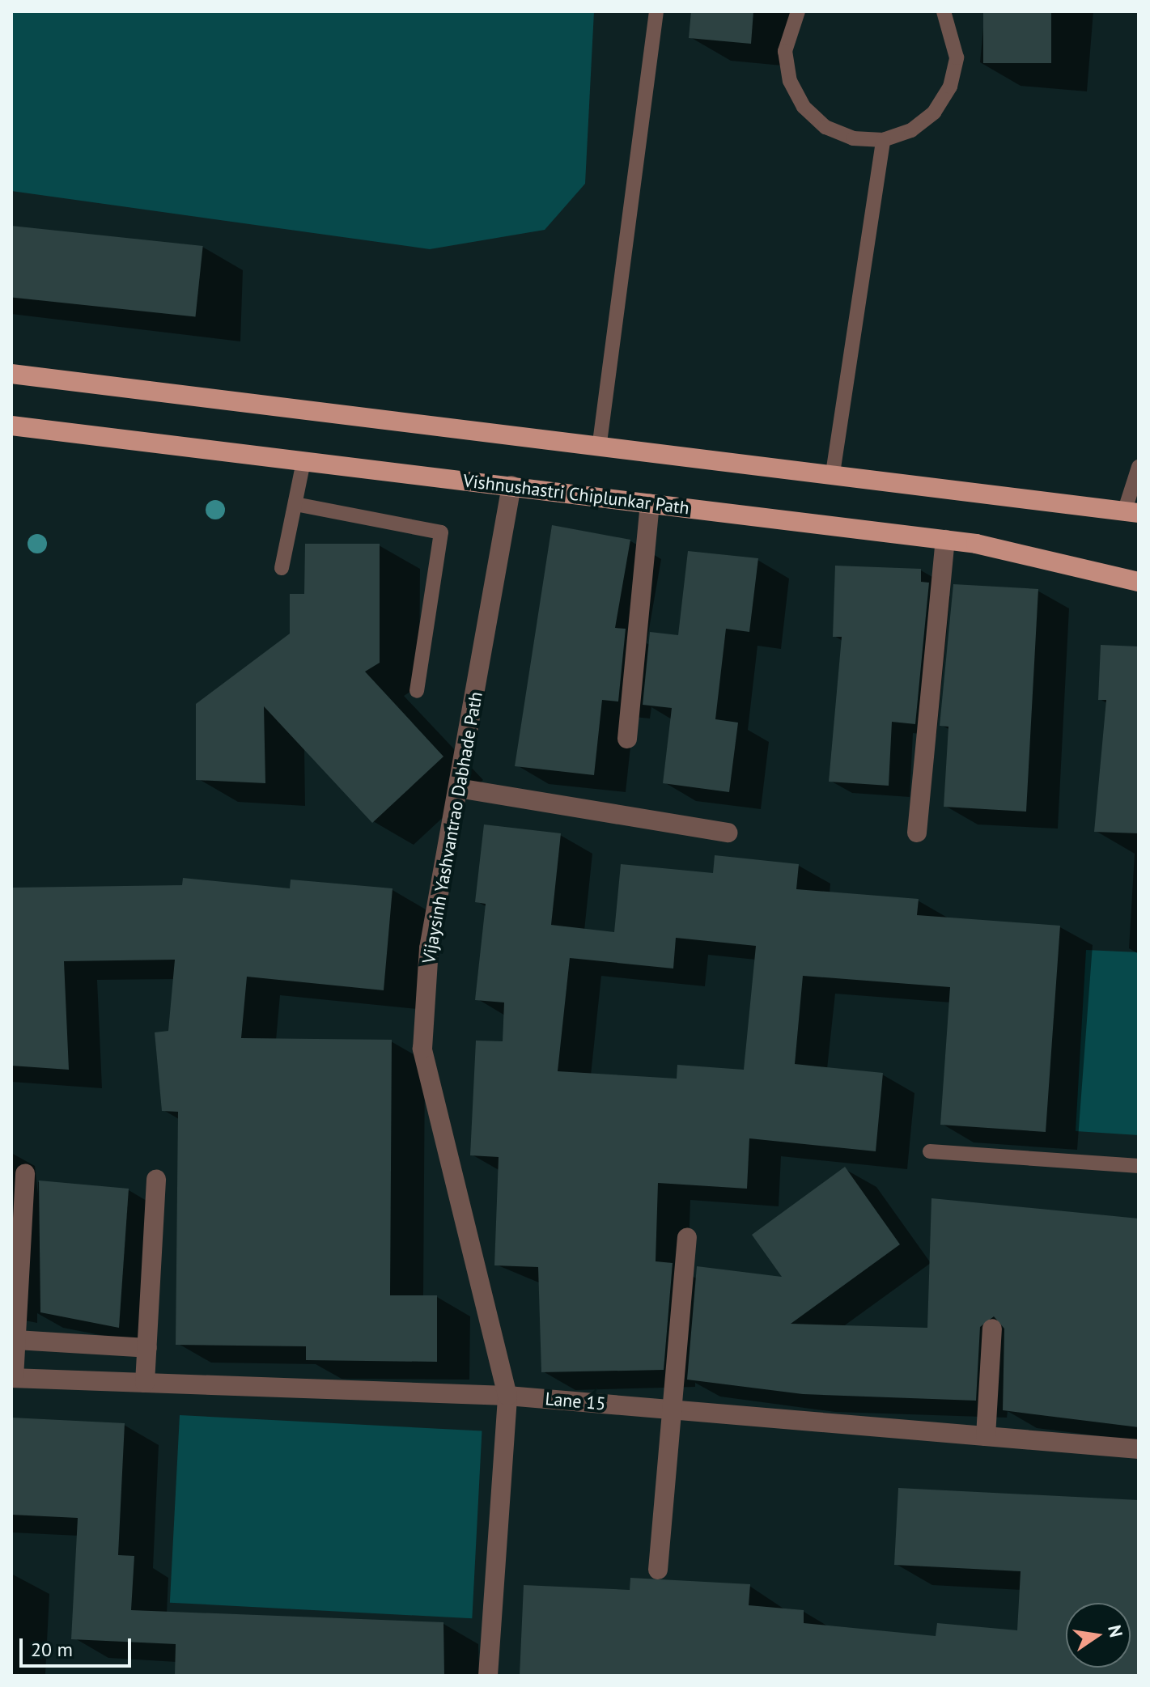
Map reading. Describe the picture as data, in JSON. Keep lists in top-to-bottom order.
{
  "streets": {
    "main road": ["Vishnushastri Chiplunkar Path"],
    "street": ["Vijaysinh Yashvantrao Dabhade Path", "Lane 15"]
  },
  "crossings": [
    ["Vishnushastri Chiplunkar Path", "Vijaysinh Yashvantrao Dabhade Path"],
    ["Vijaysinh Yashvantrao Dabhade Path", "Lane 15"]
  ],
  "scale_bar": "20 m",
  "north": "right"
}
